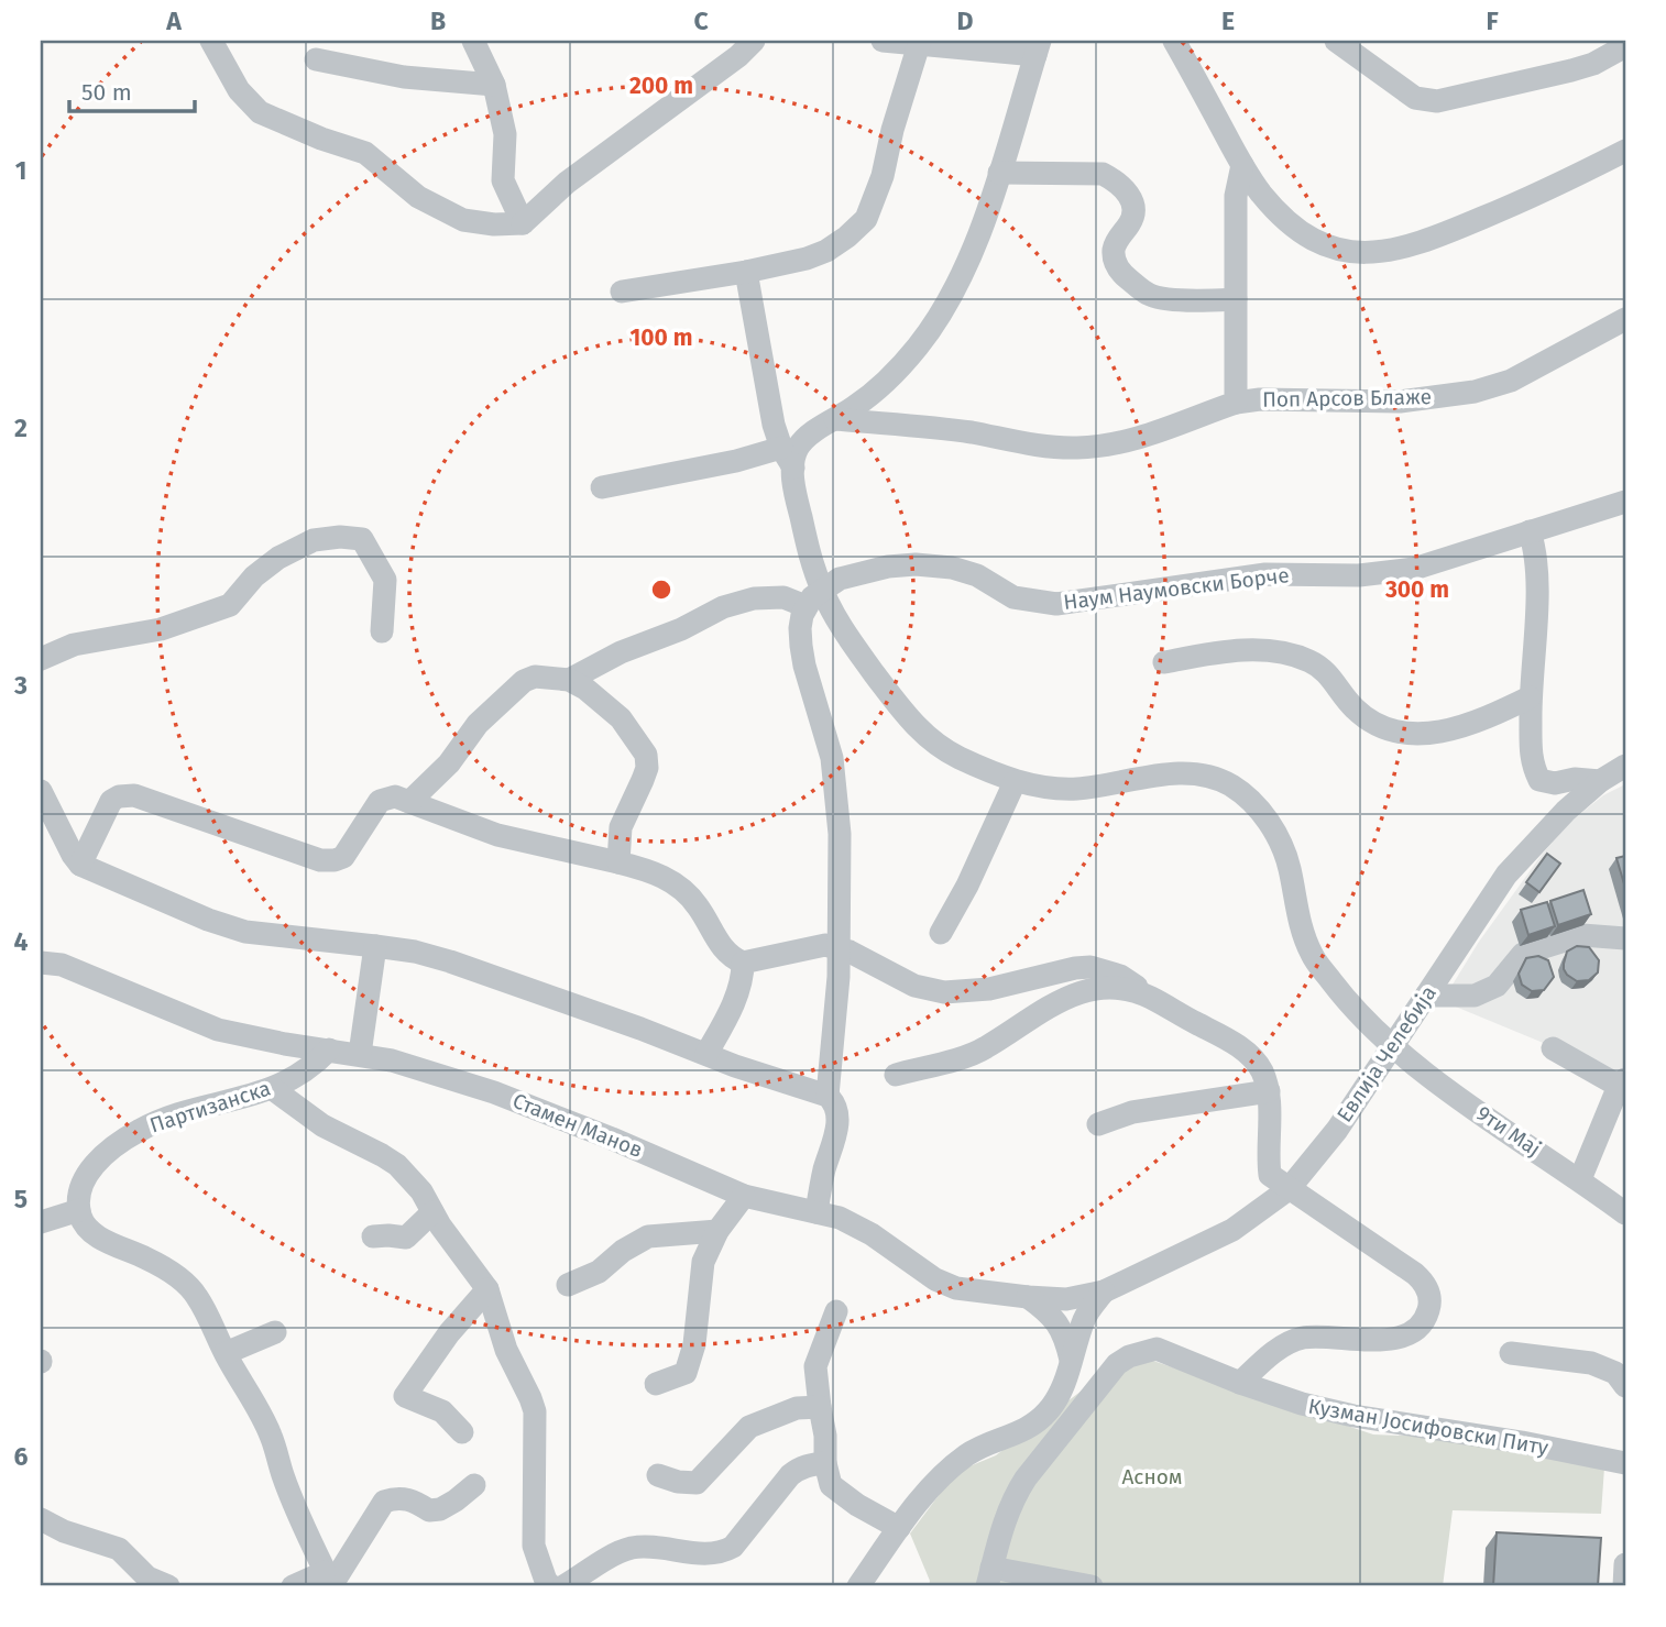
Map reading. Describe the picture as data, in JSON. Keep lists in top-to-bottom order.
{
  "streets": {
    "street": [
      "Поп Арсов Блаже",
      "Наум Наумовски Борче",
      "Евлија Челебија",
      "Партизанска",
      "Стамен Манов",
      "9ти Мај",
      "Кузман Јосифовски Питу"
    ]
  },
  "crossings": [
    ["Наум Наумовски Борче", "9ти Мај"],
    ["Евлија Челебија", "Стамен Манов"],
    ["Евлија Челебија", "9ти Мај"],
    ["Партизанска", "Стамен Манов"]
  ],
  "parks": ["Асном"],
  "scale_bar": "50 m",
  "grid": {
    "columns": [
      "A",
      "B",
      "C",
      "D",
      "E",
      "F"
    ],
    "rows": [
      "1",
      "2",
      "3",
      "4",
      "5",
      "6"
    ]
  },
  "rings": ["200 m", "100 m", "300 m"]
}
